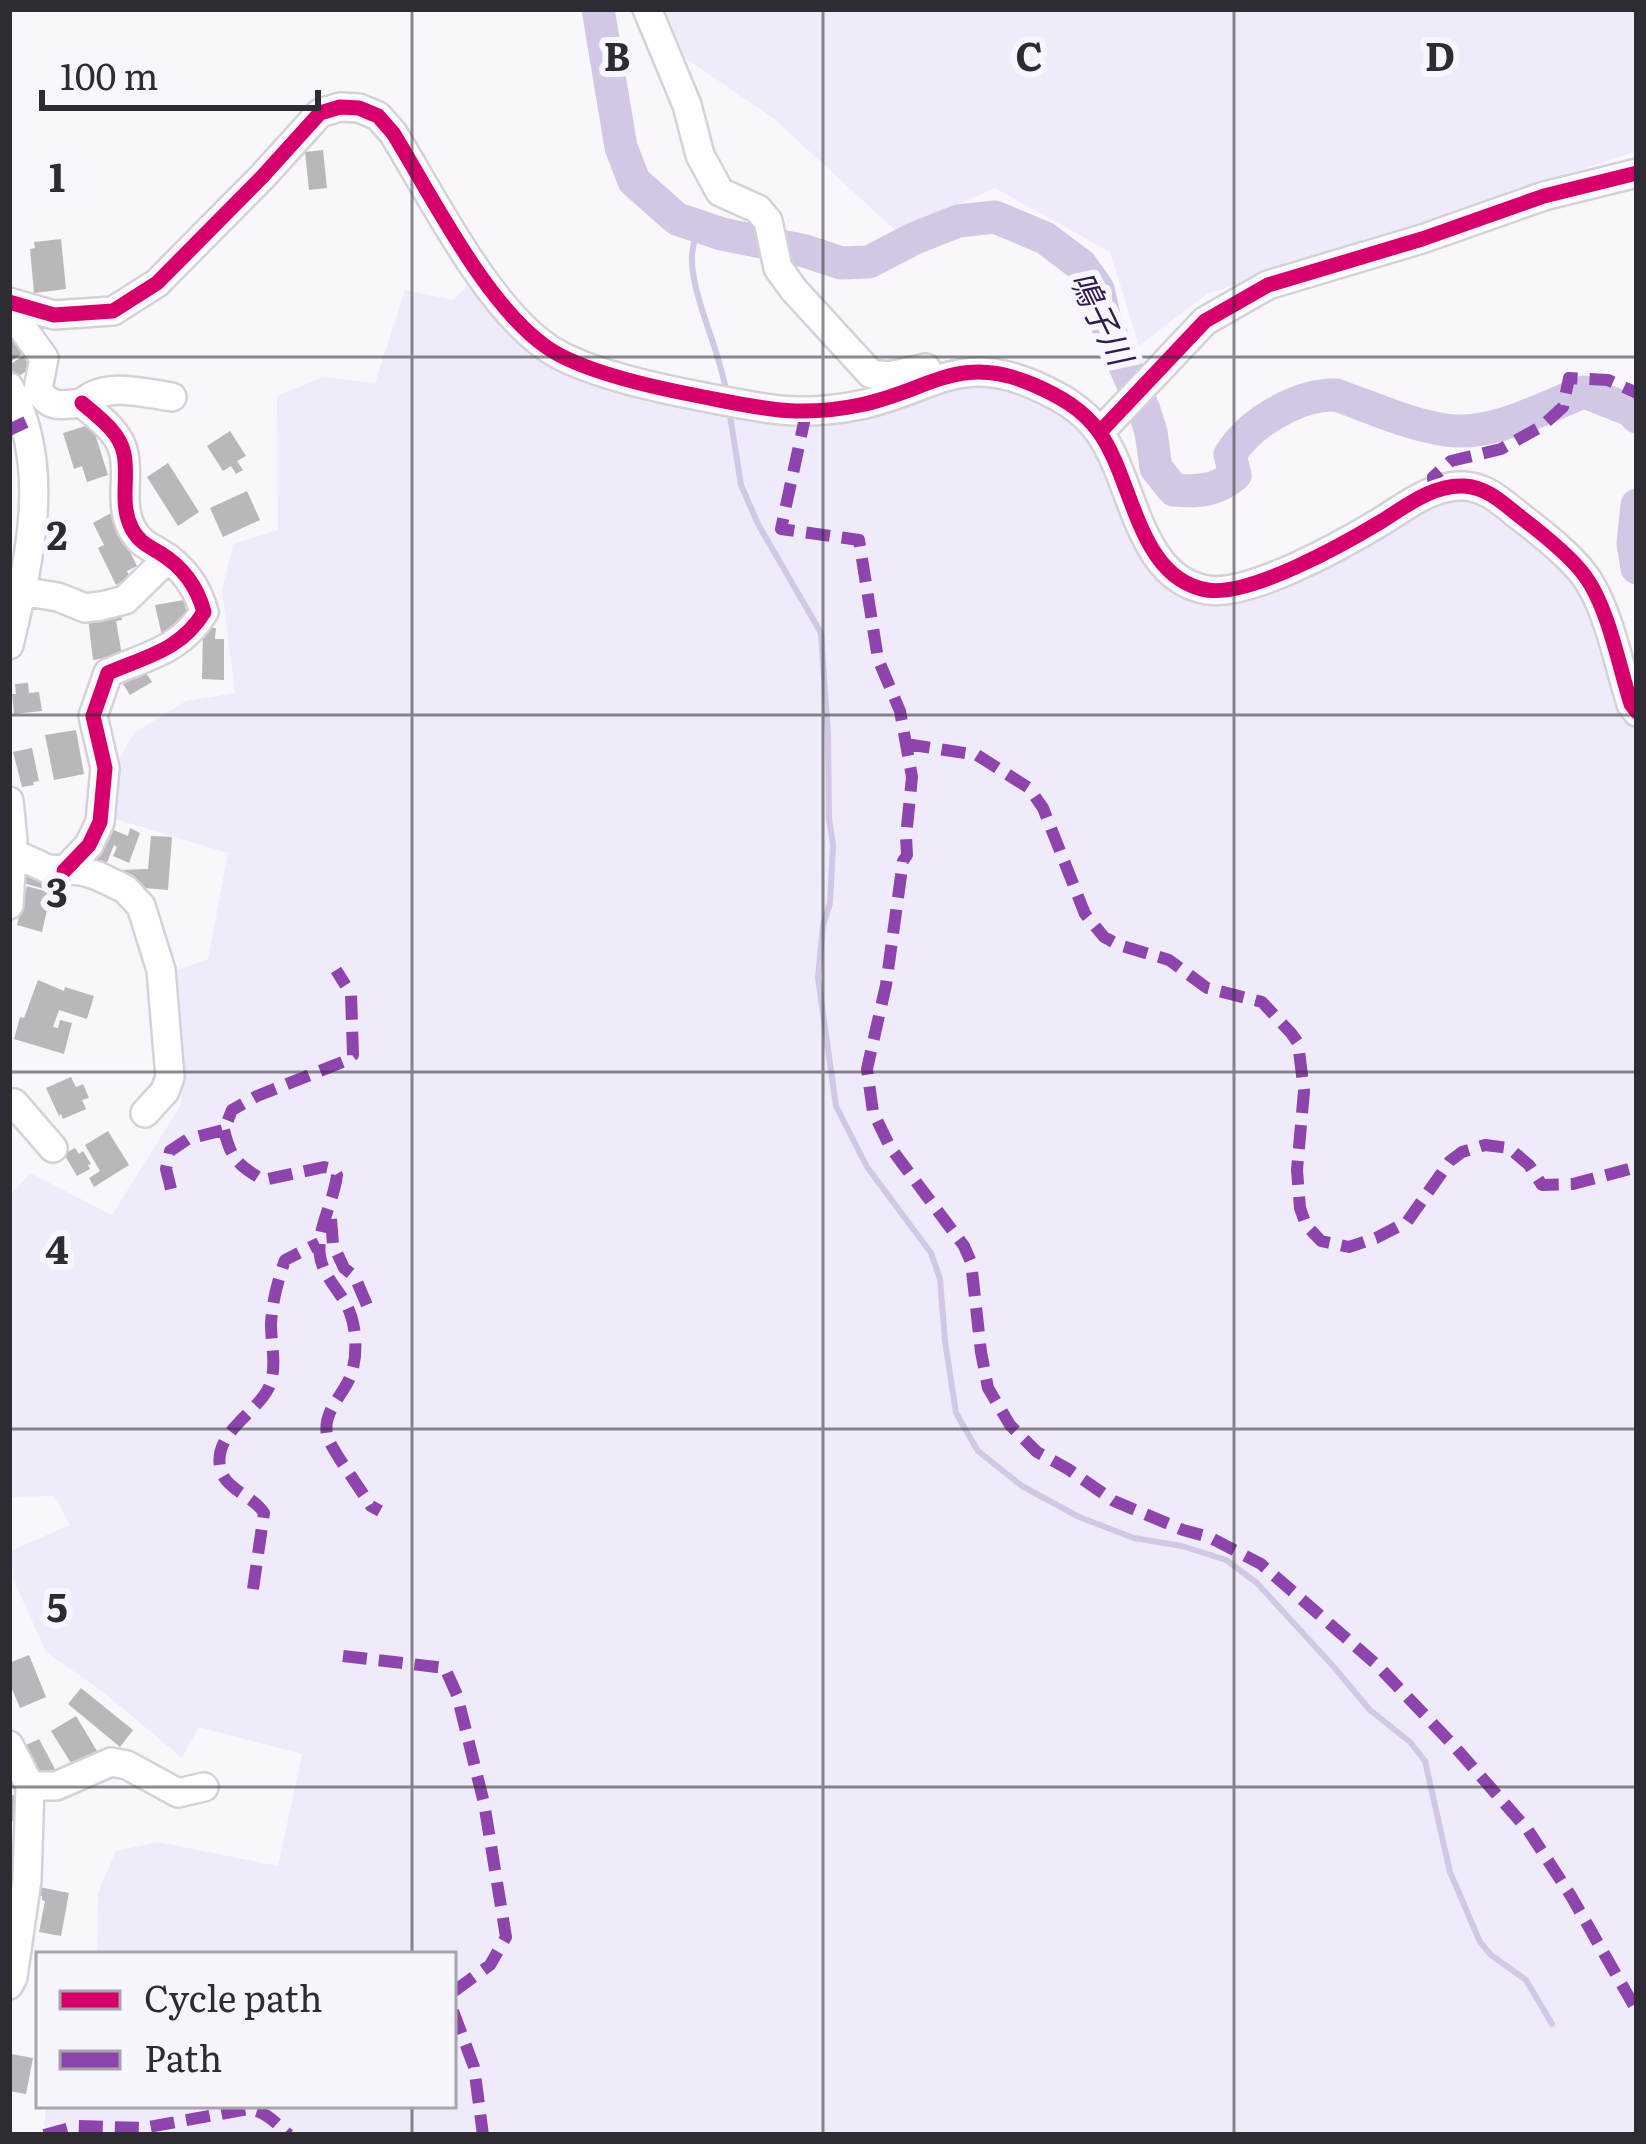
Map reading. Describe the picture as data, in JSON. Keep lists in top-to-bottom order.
{
  "water": ["鳴子川"],
  "legend": ["Cycle path", "Path"],
  "scale_bar": "100 m",
  "grid": {
    "columns": ["B", "C", "D"],
    "rows": [
      "1",
      "2",
      "3",
      "4",
      "5"
    ]
  }
}
